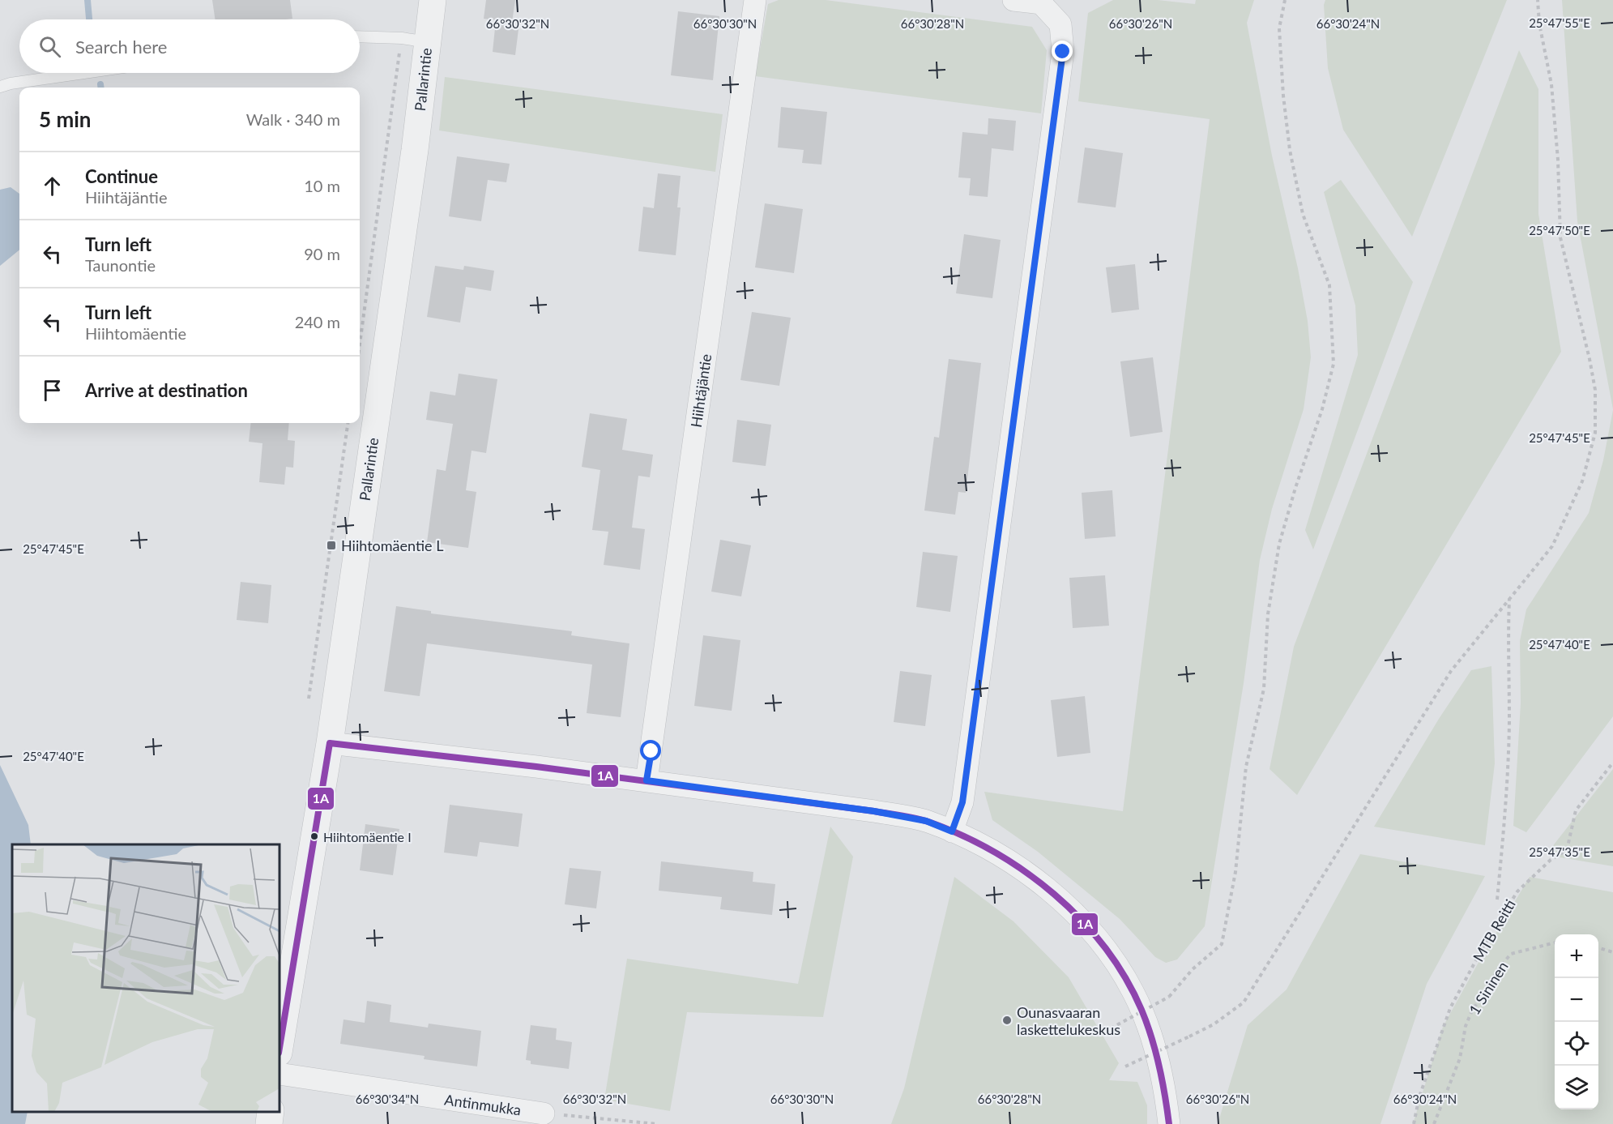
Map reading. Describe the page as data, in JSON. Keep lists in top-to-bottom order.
{
  "streets": {
    "street": ["Pallarintie", "Hiihtäjäntie", "Antinmukka"],
    "path": ["MTB Reitti", "1 Sininen"]
  },
  "places": {
    "transit": ["Hiihtomäentie L"],
    "other": ["Hiihtomäentie I", "Ounasvaaran laskettelukeskus"]
  },
  "lines": ["transit line 1A"],
  "page": {
    "search": "Search here",
    "heading": ["5 min", "Walk · 340 m"],
    "list": [
      ["Continue", "Hiihtäjäntie", "10 m"],
      ["Turn left", "Taunontie", "90 m"],
      ["Turn left", "Hiihtomäentie", "240 m"],
      "Arrive at destination"
    ],
    "map_buttons": ["+", "−"]
  },
  "coordinates": [
    "25°47'55\"E",
    "66°30'32\"N",
    "66°30'30\"N",
    "66°30'28\"N",
    "66°30'26\"N",
    "66°30'24\"N",
    "25°47'50\"E",
    "25°47'45\"E",
    "25°47'40\"E",
    "25°47'35\"E",
    "66°30'34\"N"
  ]
}
